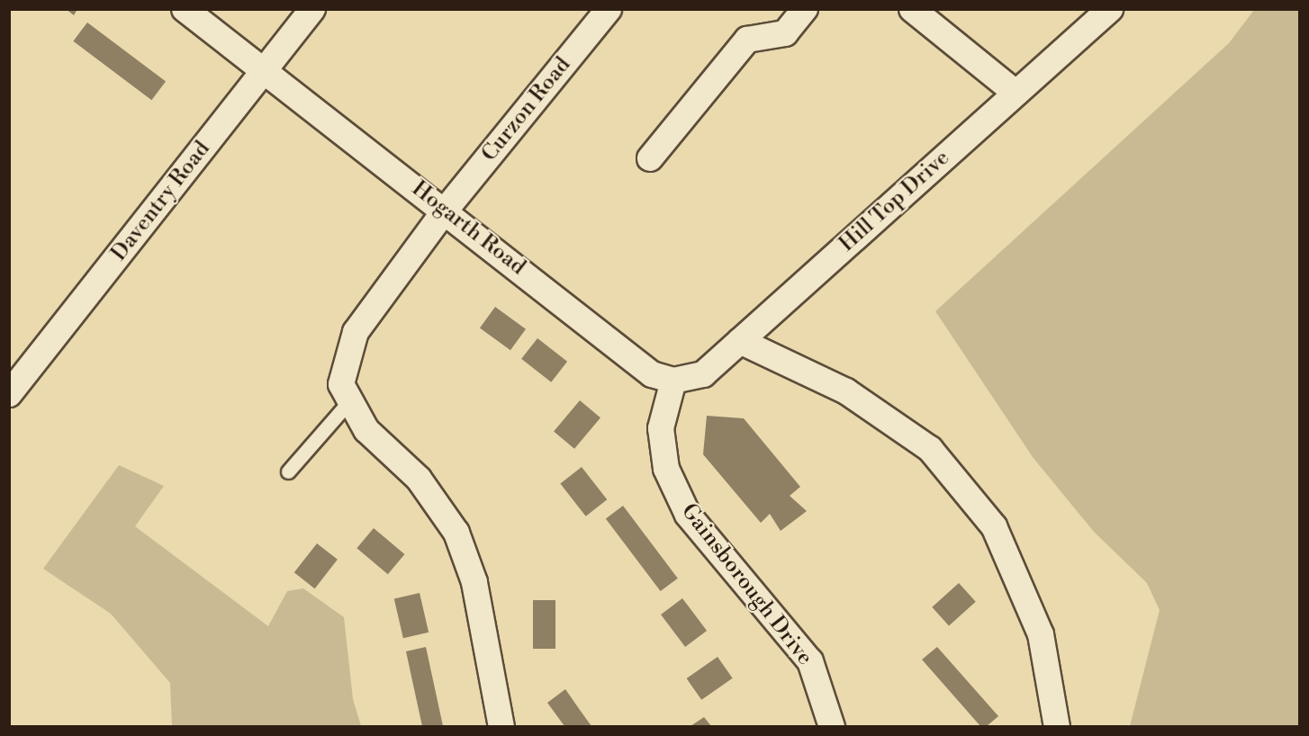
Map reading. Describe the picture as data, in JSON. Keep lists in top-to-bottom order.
{
  "streets": {
    "street": [
      "Curzon Road",
      "Daventry Road",
      "Hill Top Drive",
      "Hogarth Road",
      "Gainsborough Drive"
    ]
  },
  "crossings": [
    ["Curzon Road", "Hogarth Road"],
    ["Daventry Road", "Hogarth Road"],
    ["Hill Top Drive", "Hogarth Road"],
    ["Hill Top Drive", "Gainsborough Drive"],
    ["Hogarth Road", "Gainsborough Drive"]
  ]
}
